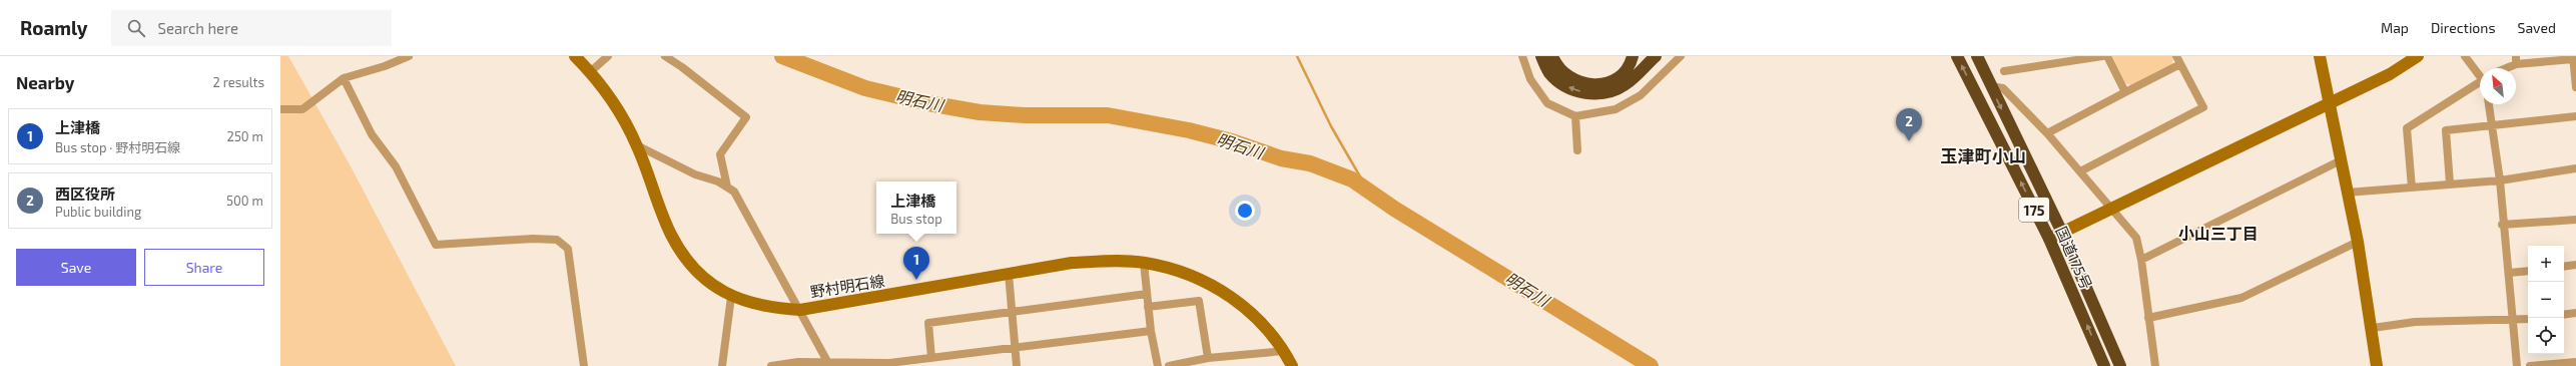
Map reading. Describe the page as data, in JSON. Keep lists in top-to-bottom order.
{
  "streets": {
    "highway": ["175", "国道175号"],
    "main road": ["野村明石線"]
  },
  "districts": ["玉津町小山", "小山三丁目"],
  "water": ["明石川"],
  "north": "top left",
  "page": {
    "header": "Roamly",
    "search": "Search here",
    "nav": ["Map", "Directions", "Saved"],
    "heading": ["Nearby", "2 results"],
    "list": [
      {
        "mark": "1",
        "name": "上津橋",
        "note": "Bus stop · 野村明石線",
        "value": "250 m"
      },
      {
        "mark": "2",
        "name": "西区役所",
        "note": "Public building",
        "value": "500 m"
      }
    ],
    "pins": ["2", "1"],
    "popup": ["上津橋", "Bus stop"],
    "buttons": ["Save", "Share"],
    "map_buttons": ["+", "−"]
  }
}
